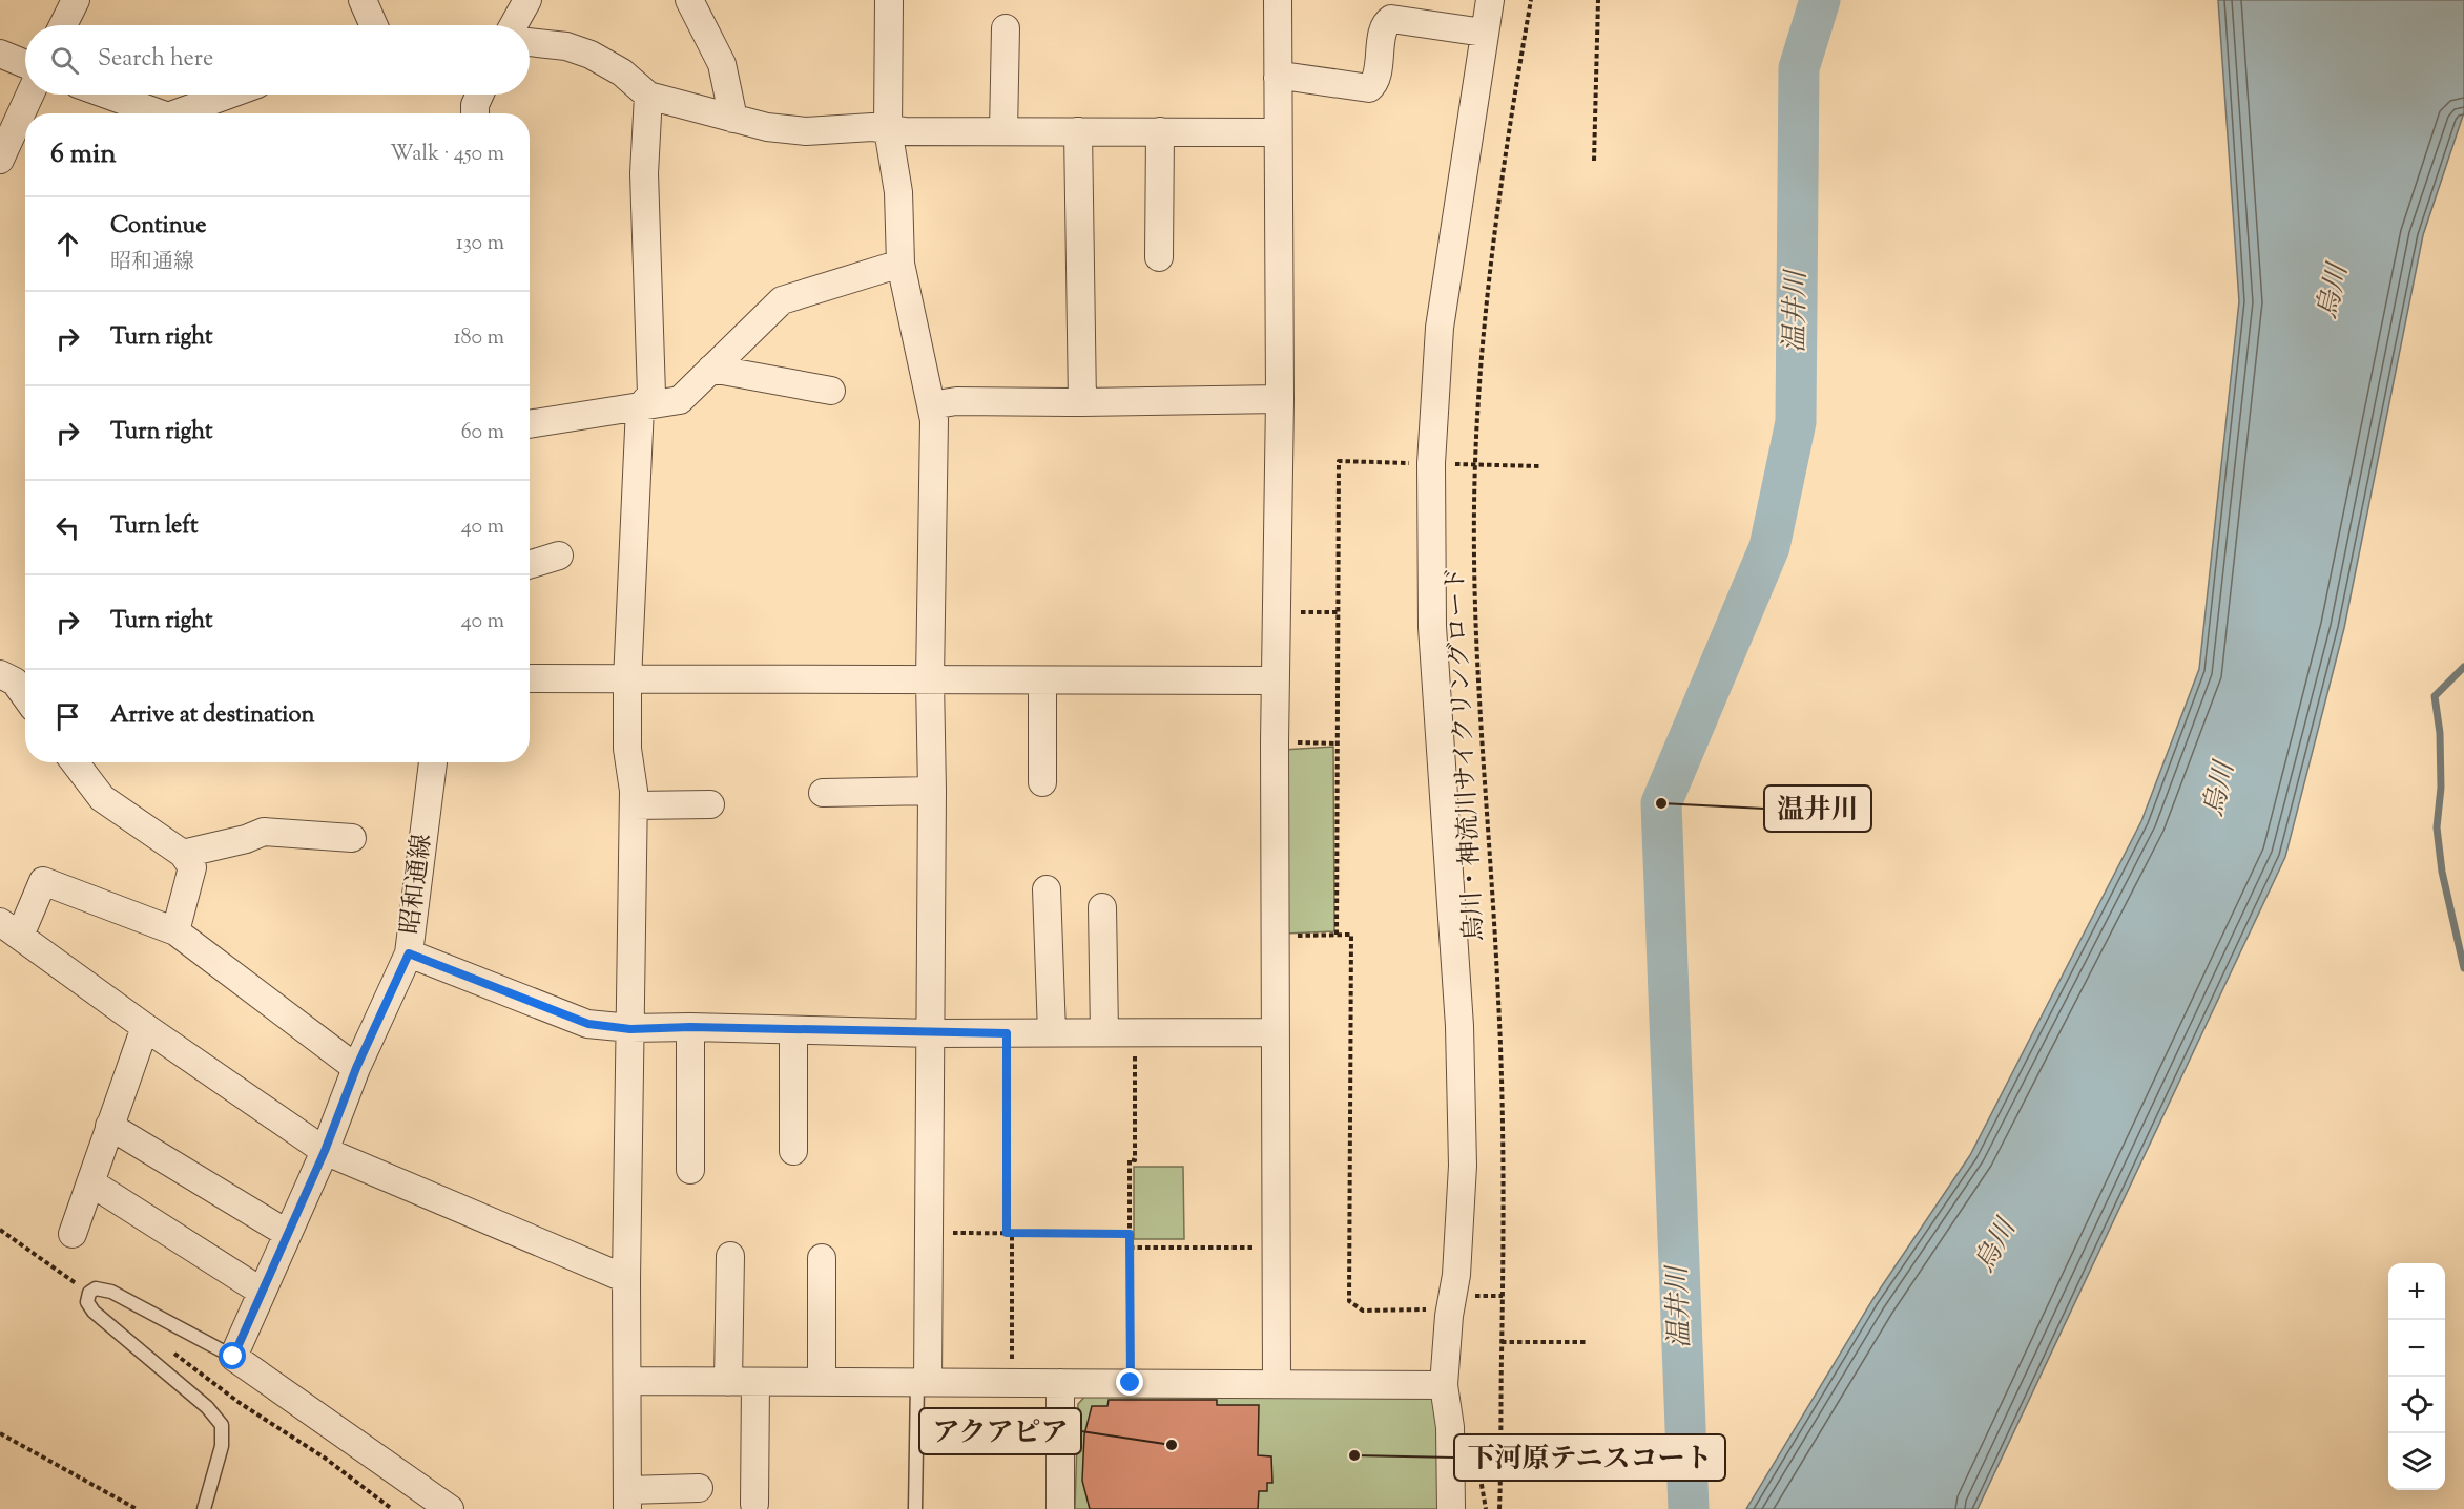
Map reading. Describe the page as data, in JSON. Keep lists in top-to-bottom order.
{
  "streets": {
    "street": ["昭和通線"],
    "path": ["烏川・神流川サイクリングロード"]
  },
  "water": ["烏川", "温井川"],
  "places": ["温井川", "アクアピア", "下河原テニスコート"],
  "page": {
    "search": "Search here",
    "heading": ["6 min", "Walk · 450 m"],
    "list": [
      ["Continue", "昭和通線", "130 m"],
      ["Turn right", "180 m"],
      ["Turn right", "60 m"],
      ["Turn left", "40 m"],
      ["Turn right", "40 m"],
      "Arrive at destination"
    ],
    "map_buttons": ["+", "−"]
  }
}
